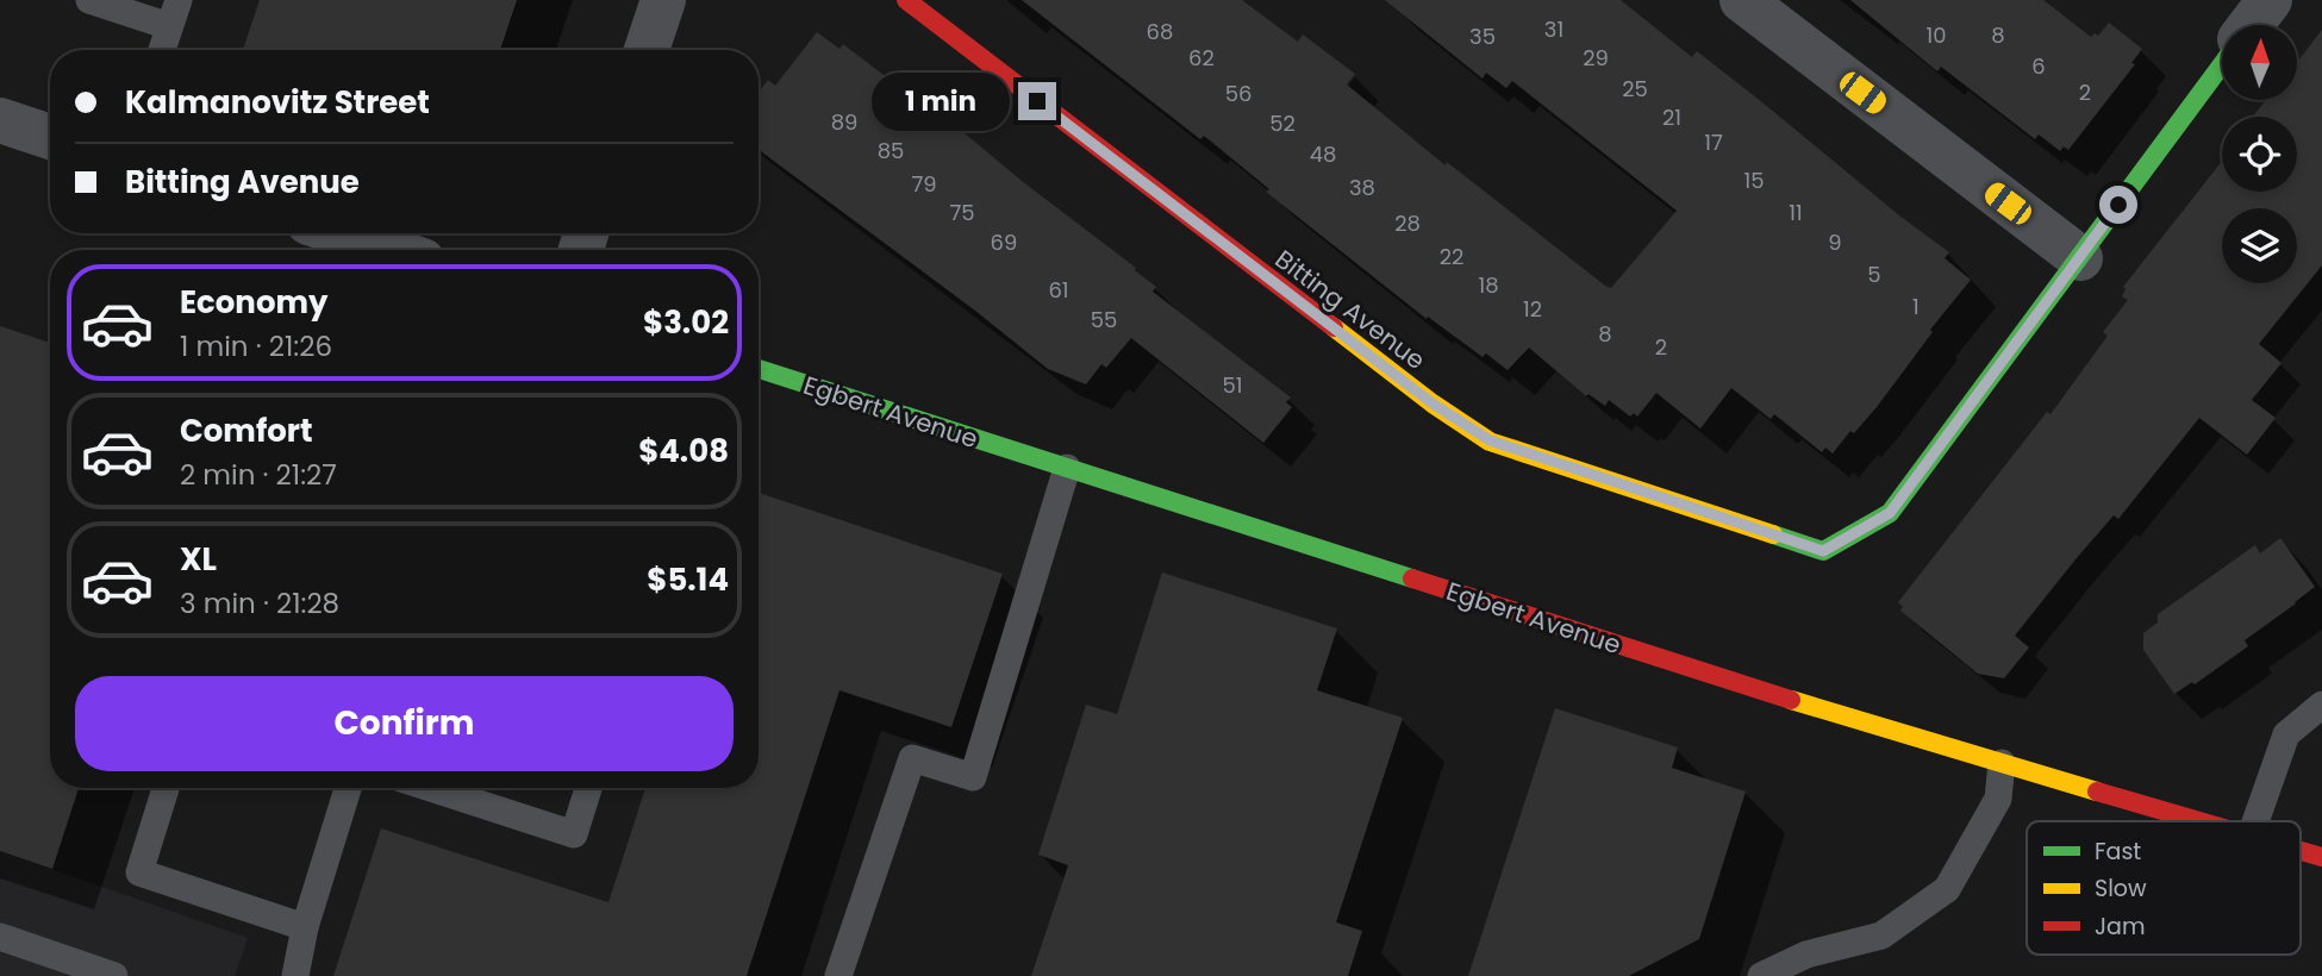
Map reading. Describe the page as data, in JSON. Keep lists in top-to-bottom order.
{
  "streets": {
    "street": ["Bitting Avenue", "Egbert Avenue"]
  },
  "house_numbers": [
    "31",
    "68",
    "10",
    "8",
    "35",
    "62",
    "29",
    "6",
    "25",
    "2",
    "56",
    "21",
    "89",
    "52",
    "17",
    "85",
    "48",
    "15",
    "79",
    "38",
    "75",
    "11",
    "28",
    "69",
    "9",
    "22",
    "5",
    "18",
    "61",
    "1",
    "12",
    "55",
    "8",
    "2",
    "51"
  ],
  "legend": ["Fast", "Slow", "Jam"],
  "north": "top",
  "page": {
    "banner": ["Kalmanovitz Street", "Bitting Avenue"],
    "bubble": "1 min",
    "list": [
      {
        "name": "Economy",
        "note": "1 min · 21:26",
        "value": "$3.02"
      },
      {
        "name": "Comfort",
        "note": "2 min · 21:27",
        "value": "$4.08"
      },
      {
        "name": "XL",
        "note": "3 min · 21:28",
        "value": "$5.14"
      }
    ],
    "buttons": "Confirm"
  }
}
